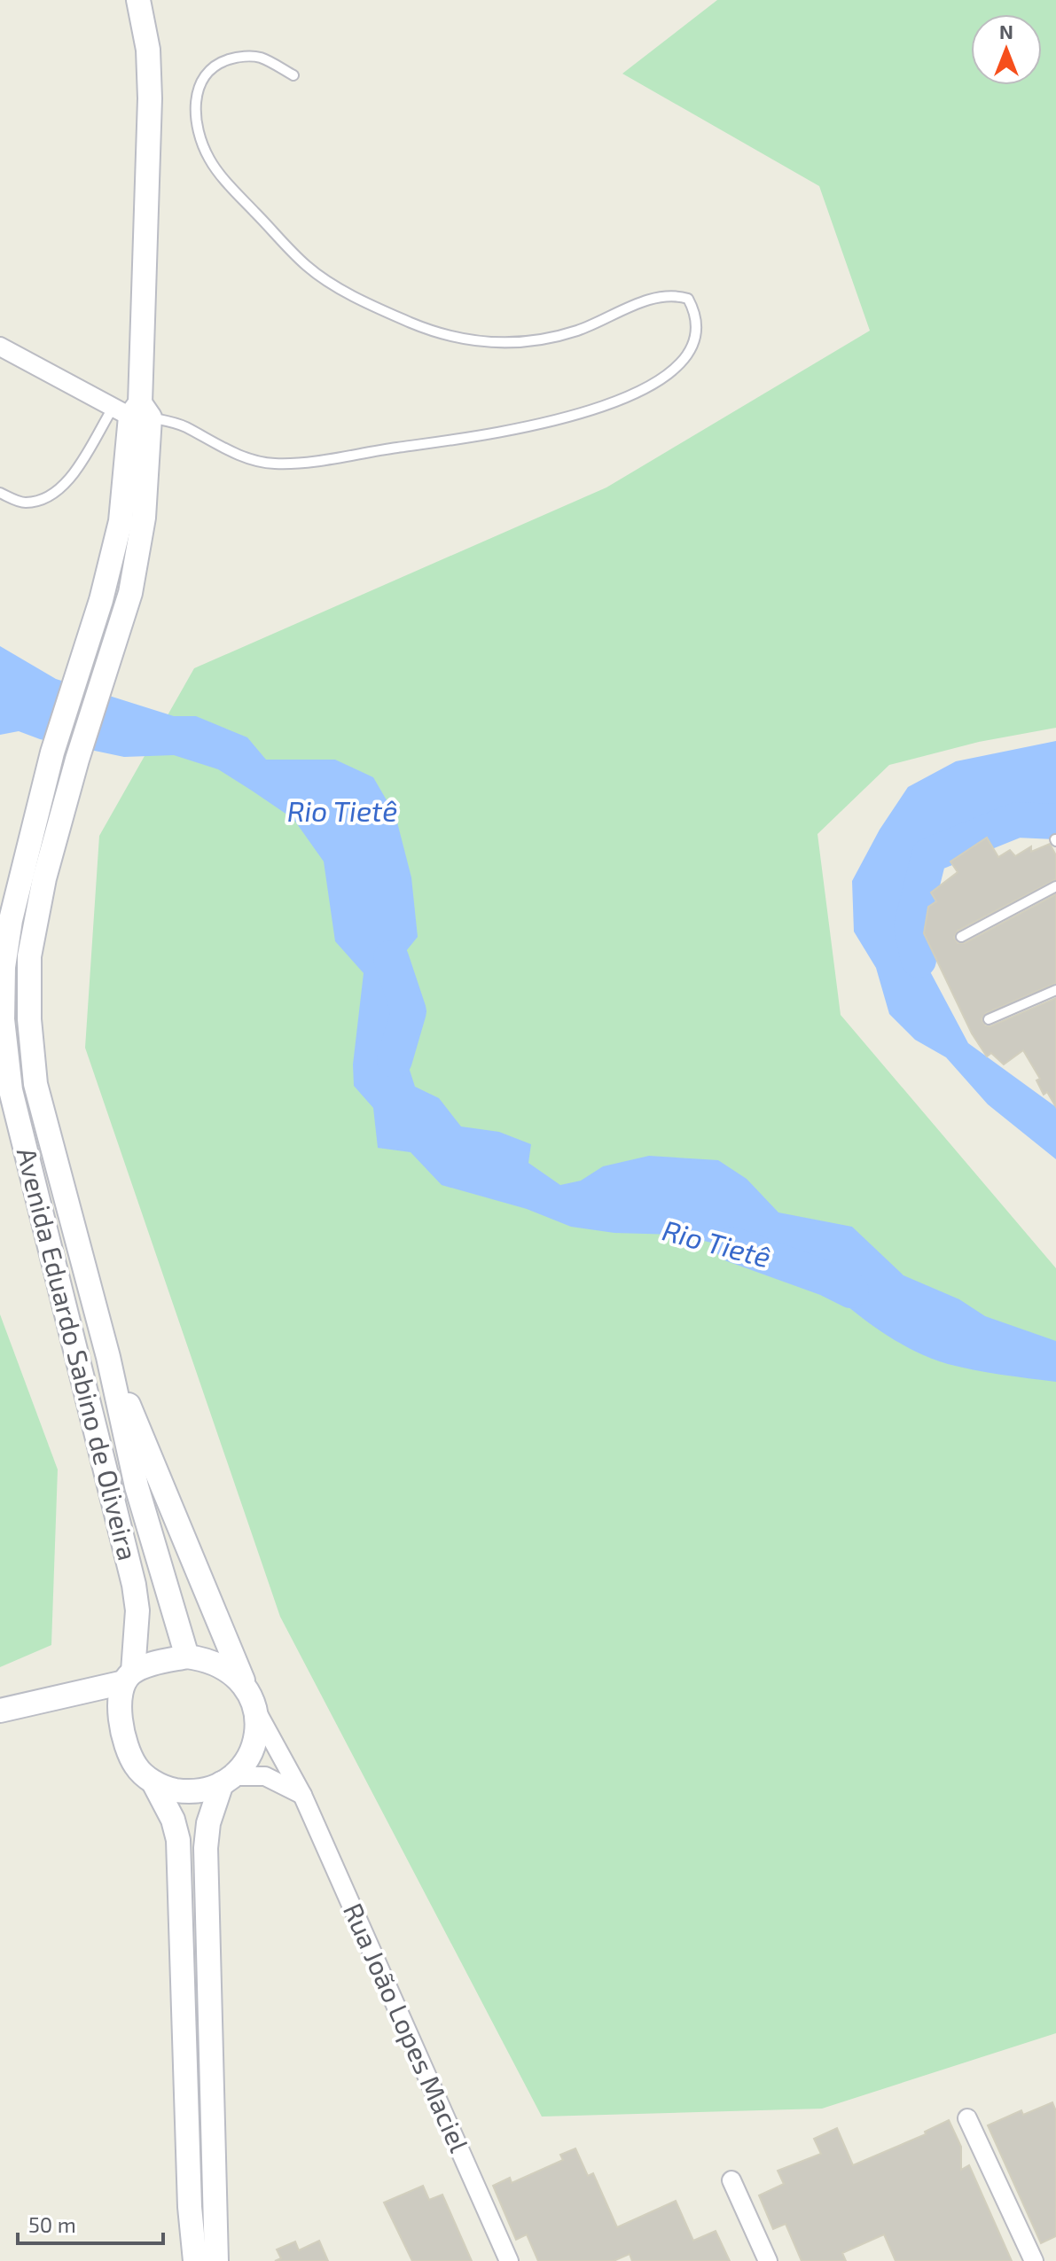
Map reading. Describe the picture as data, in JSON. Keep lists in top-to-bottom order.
{
  "streets": {
    "main road": ["Avenida Eduardo Sabino de Oliveira"],
    "street": ["Rua João Lopes Maciel"]
  },
  "crossings": [
    ["Avenida Eduardo Sabino de Oliveira", "Rua João Lopes Maciel"]
  ],
  "water": ["Rio Tietê"],
  "scale_bar": "50 m",
  "north": "top"
}
